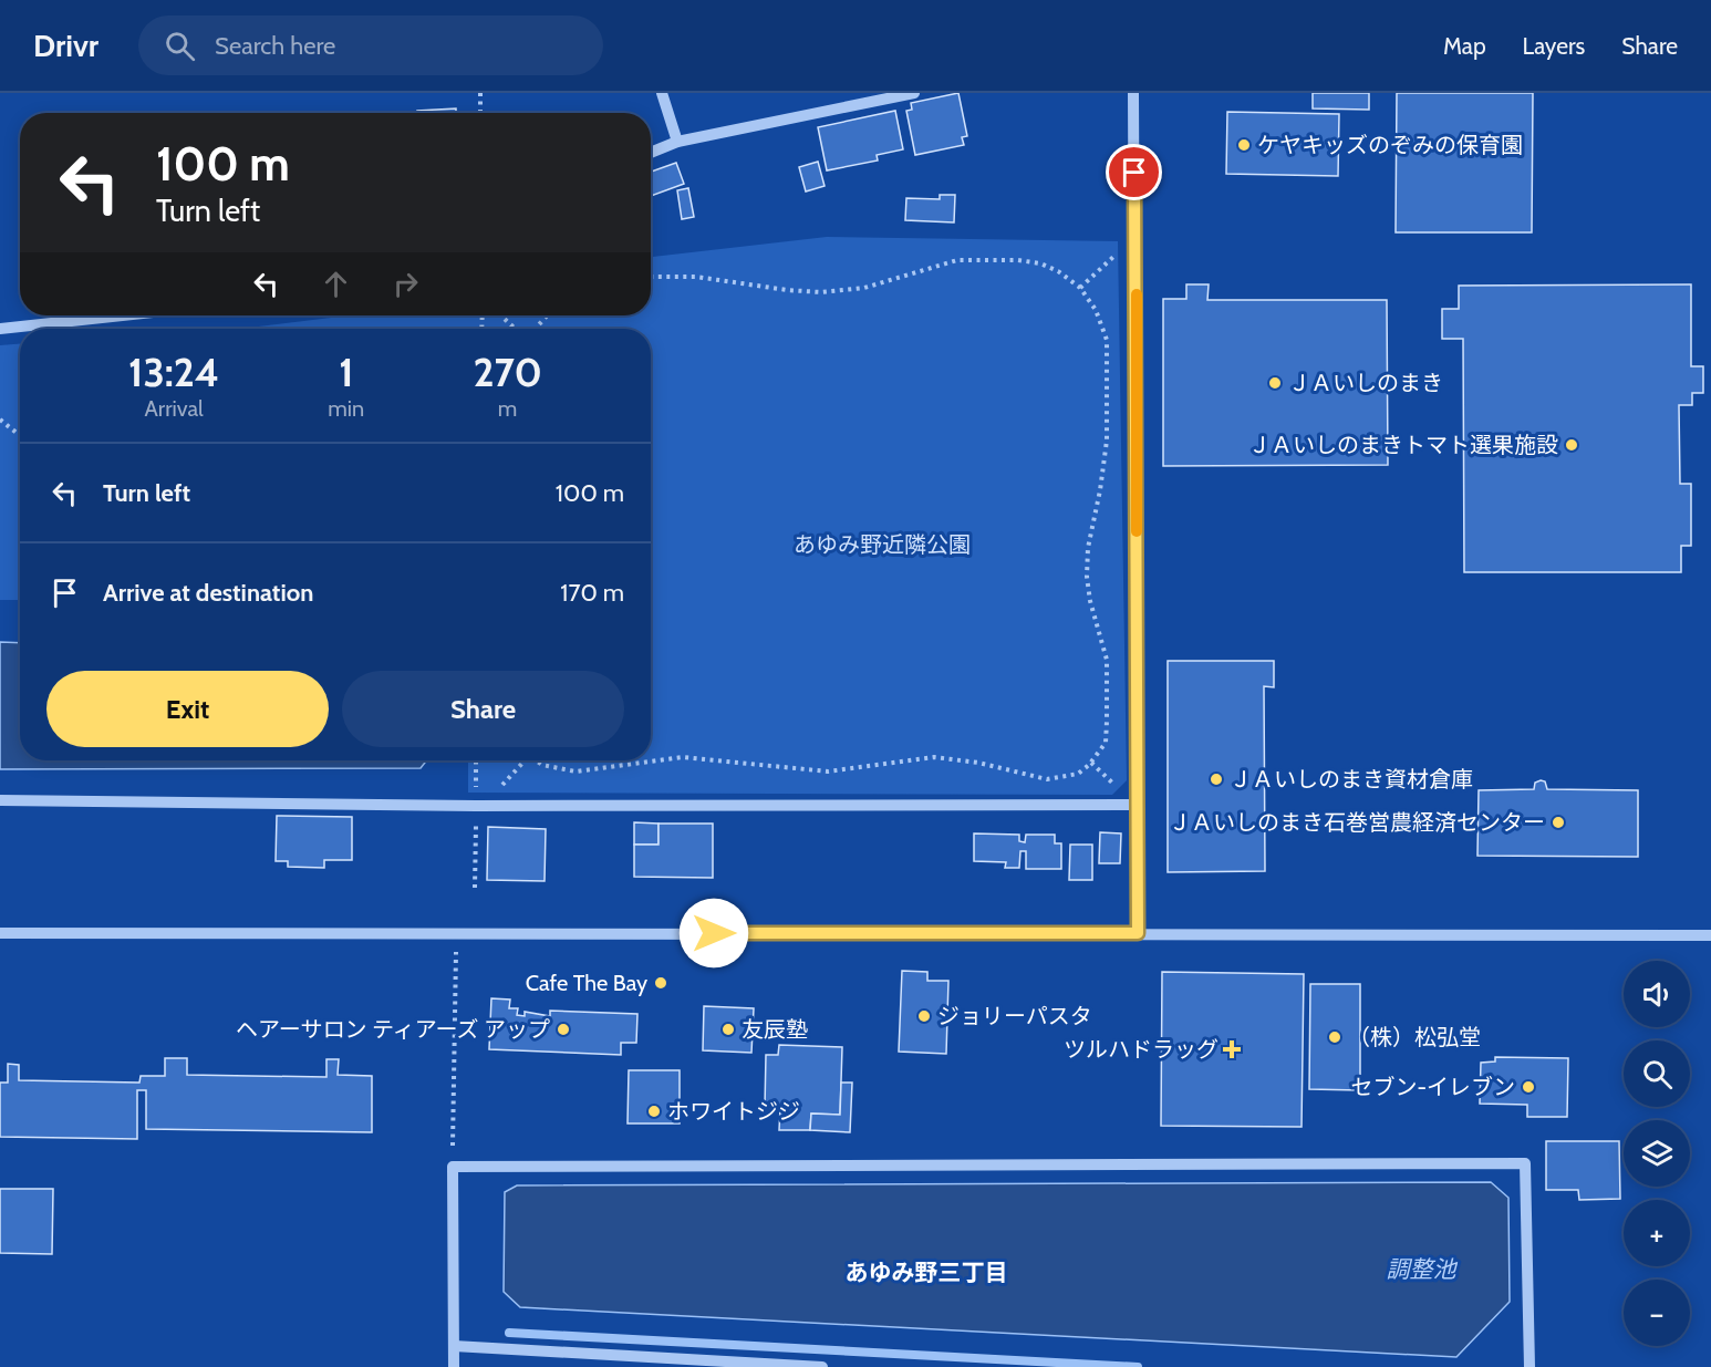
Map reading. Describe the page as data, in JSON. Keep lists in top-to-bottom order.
{
  "districts": ["あゆみ野三丁目"],
  "water": ["調整池"],
  "parks": ["あゆみ野近隣公園"],
  "places": {
    "other": [
      "ケヤキッズのぞみの保育園",
      "ＪＡいしのまき",
      "ＪＡいしのまきトマト選果施設",
      "ＪＡいしのまき資材倉庫",
      "ＪＡいしのまき石巻営農経済センター",
      "Cafe The Bay",
      "ジョリーパスタ",
      "ヘアーサロン ティアーズ アップ",
      "友辰塾",
      "（株）松弘堂",
      "セブン-イレブン",
      "ホワイトジジ"
    ],
    "health": ["ツルハドラッグ"]
  },
  "page": {
    "header": "Drivr",
    "search": "Search here",
    "nav": ["Map", "Layers", "Share"],
    "turn": ["100 m", "Turn left"],
    "eta": [
      "13:24",
      "Arrival",
      "1",
      "min",
      "270",
      "m"
    ],
    "list": [
      {
        "name": "Turn left",
        "value": "100 m"
      },
      {
        "name": "Arrive at destination",
        "value": "170 m"
      }
    ],
    "buttons": ["Exit", "Share"],
    "map_buttons": ["+", "−"]
  }
}
